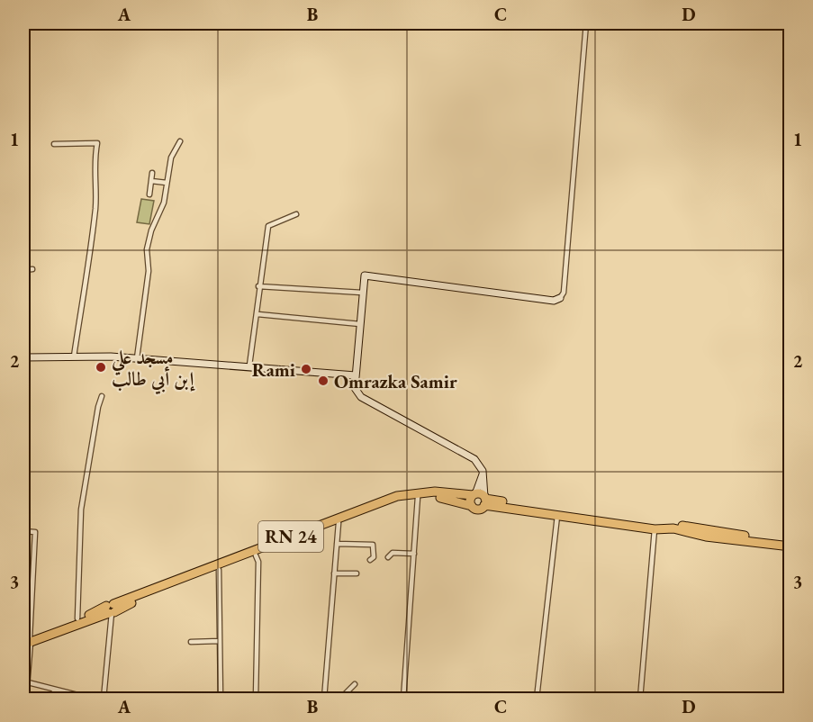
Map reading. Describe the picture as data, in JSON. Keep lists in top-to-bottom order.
{
  "streets": {
    "highway": ["RN 24"]
  },
  "places": ["مسجد علي إبن أبي طالب", "Rami", "Omrazka Samir"],
  "grid": {
    "columns": [
      "A",
      "B",
      "C",
      "D"
    ],
    "rows": ["1", "2", "3"]
  }
}
